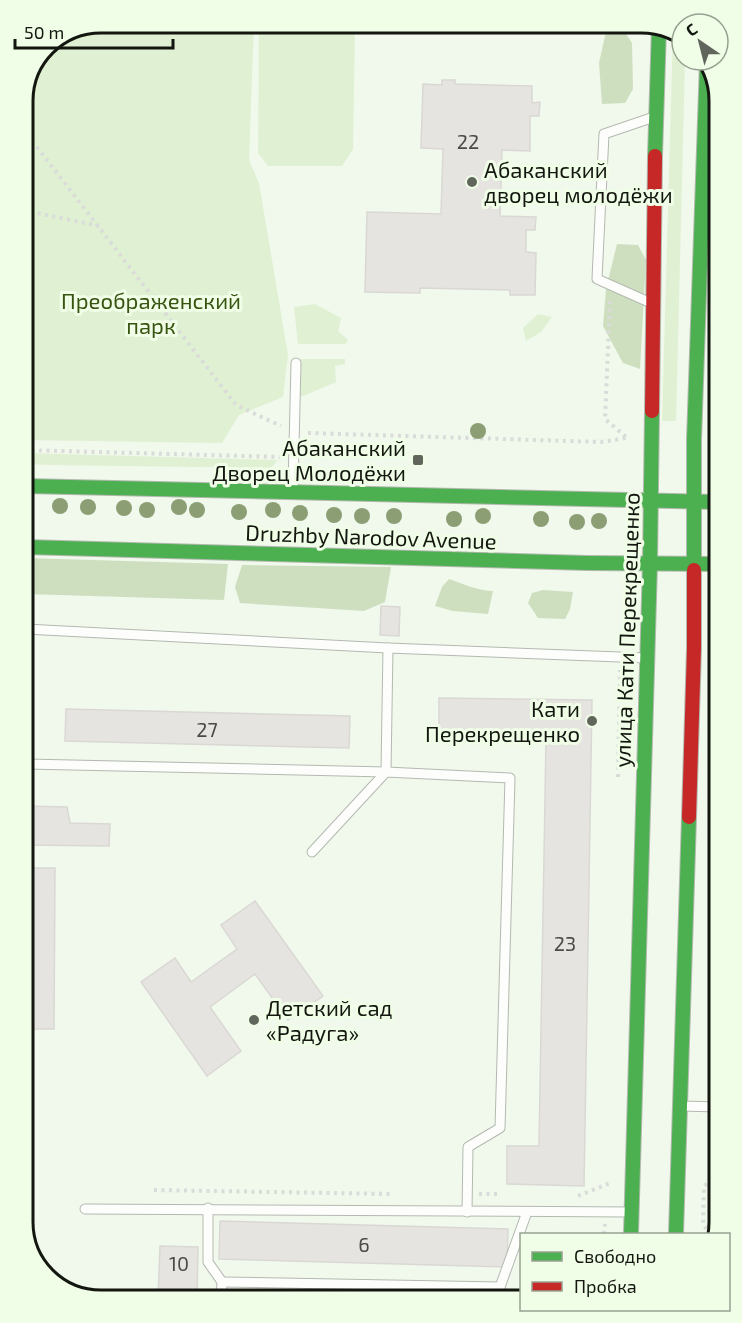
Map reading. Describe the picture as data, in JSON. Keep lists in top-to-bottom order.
{
  "streets": {
    "street": ["Druzhby Narodov Avenue", "улица Кати Перекрещенко"]
  },
  "crossings": [
    ["Druzhby Narodov Avenue", "улица Кати Перекрещенко"]
  ],
  "parks": ["Преображенский парк"],
  "places": {
    "other": ["Абаканский дворец молодёжи", "Кати Перекрещенко", "Детский сад «Радуга»"],
    "transit": ["Абаканский Дворец Молодёжи"]
  },
  "house_numbers": [
    "22",
    "27",
    "23",
    "6",
    "10"
  ],
  "legend": ["Свободно", "Пробка"],
  "scale_bar": "50 m",
  "north": "top left"
}
